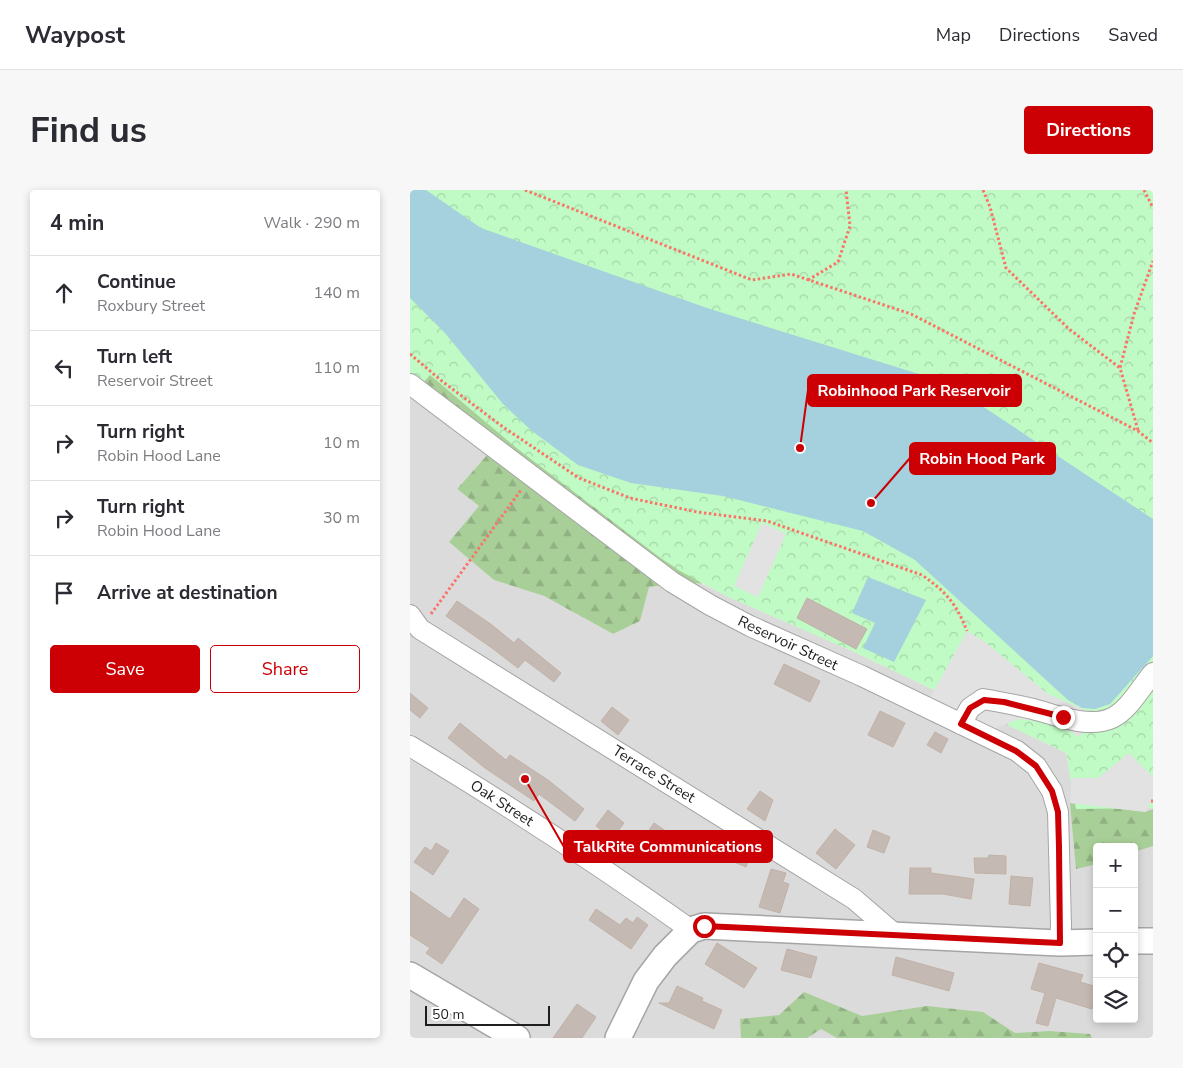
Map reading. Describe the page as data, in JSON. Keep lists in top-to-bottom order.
{
  "streets": {
    "street": ["Reservoir Street", "Terrace Street", "Oak Street"]
  },
  "places": ["Robinhood Park Reservoir", "Robin Hood Park", "TalkRite Communications"],
  "scale_bar": "50 m",
  "page": {
    "header": "Waypost",
    "nav": ["Map", "Directions", "Saved"],
    "buttons": [
      "Directions",
      ["Save", "Share"]
    ],
    "title": "Find us",
    "heading": ["4 min", "Walk · 290 m"],
    "list": [
      ["Continue", "Roxbury Street", "140 m"],
      ["Turn left", "Reservoir Street", "110 m"],
      ["Turn right", "Robin Hood Lane", "10 m"],
      ["Turn right", "Robin Hood Lane", "30 m"],
      "Arrive at destination"
    ],
    "map_buttons": ["+", "−"],
    "scale": "50 m"
  }
}
